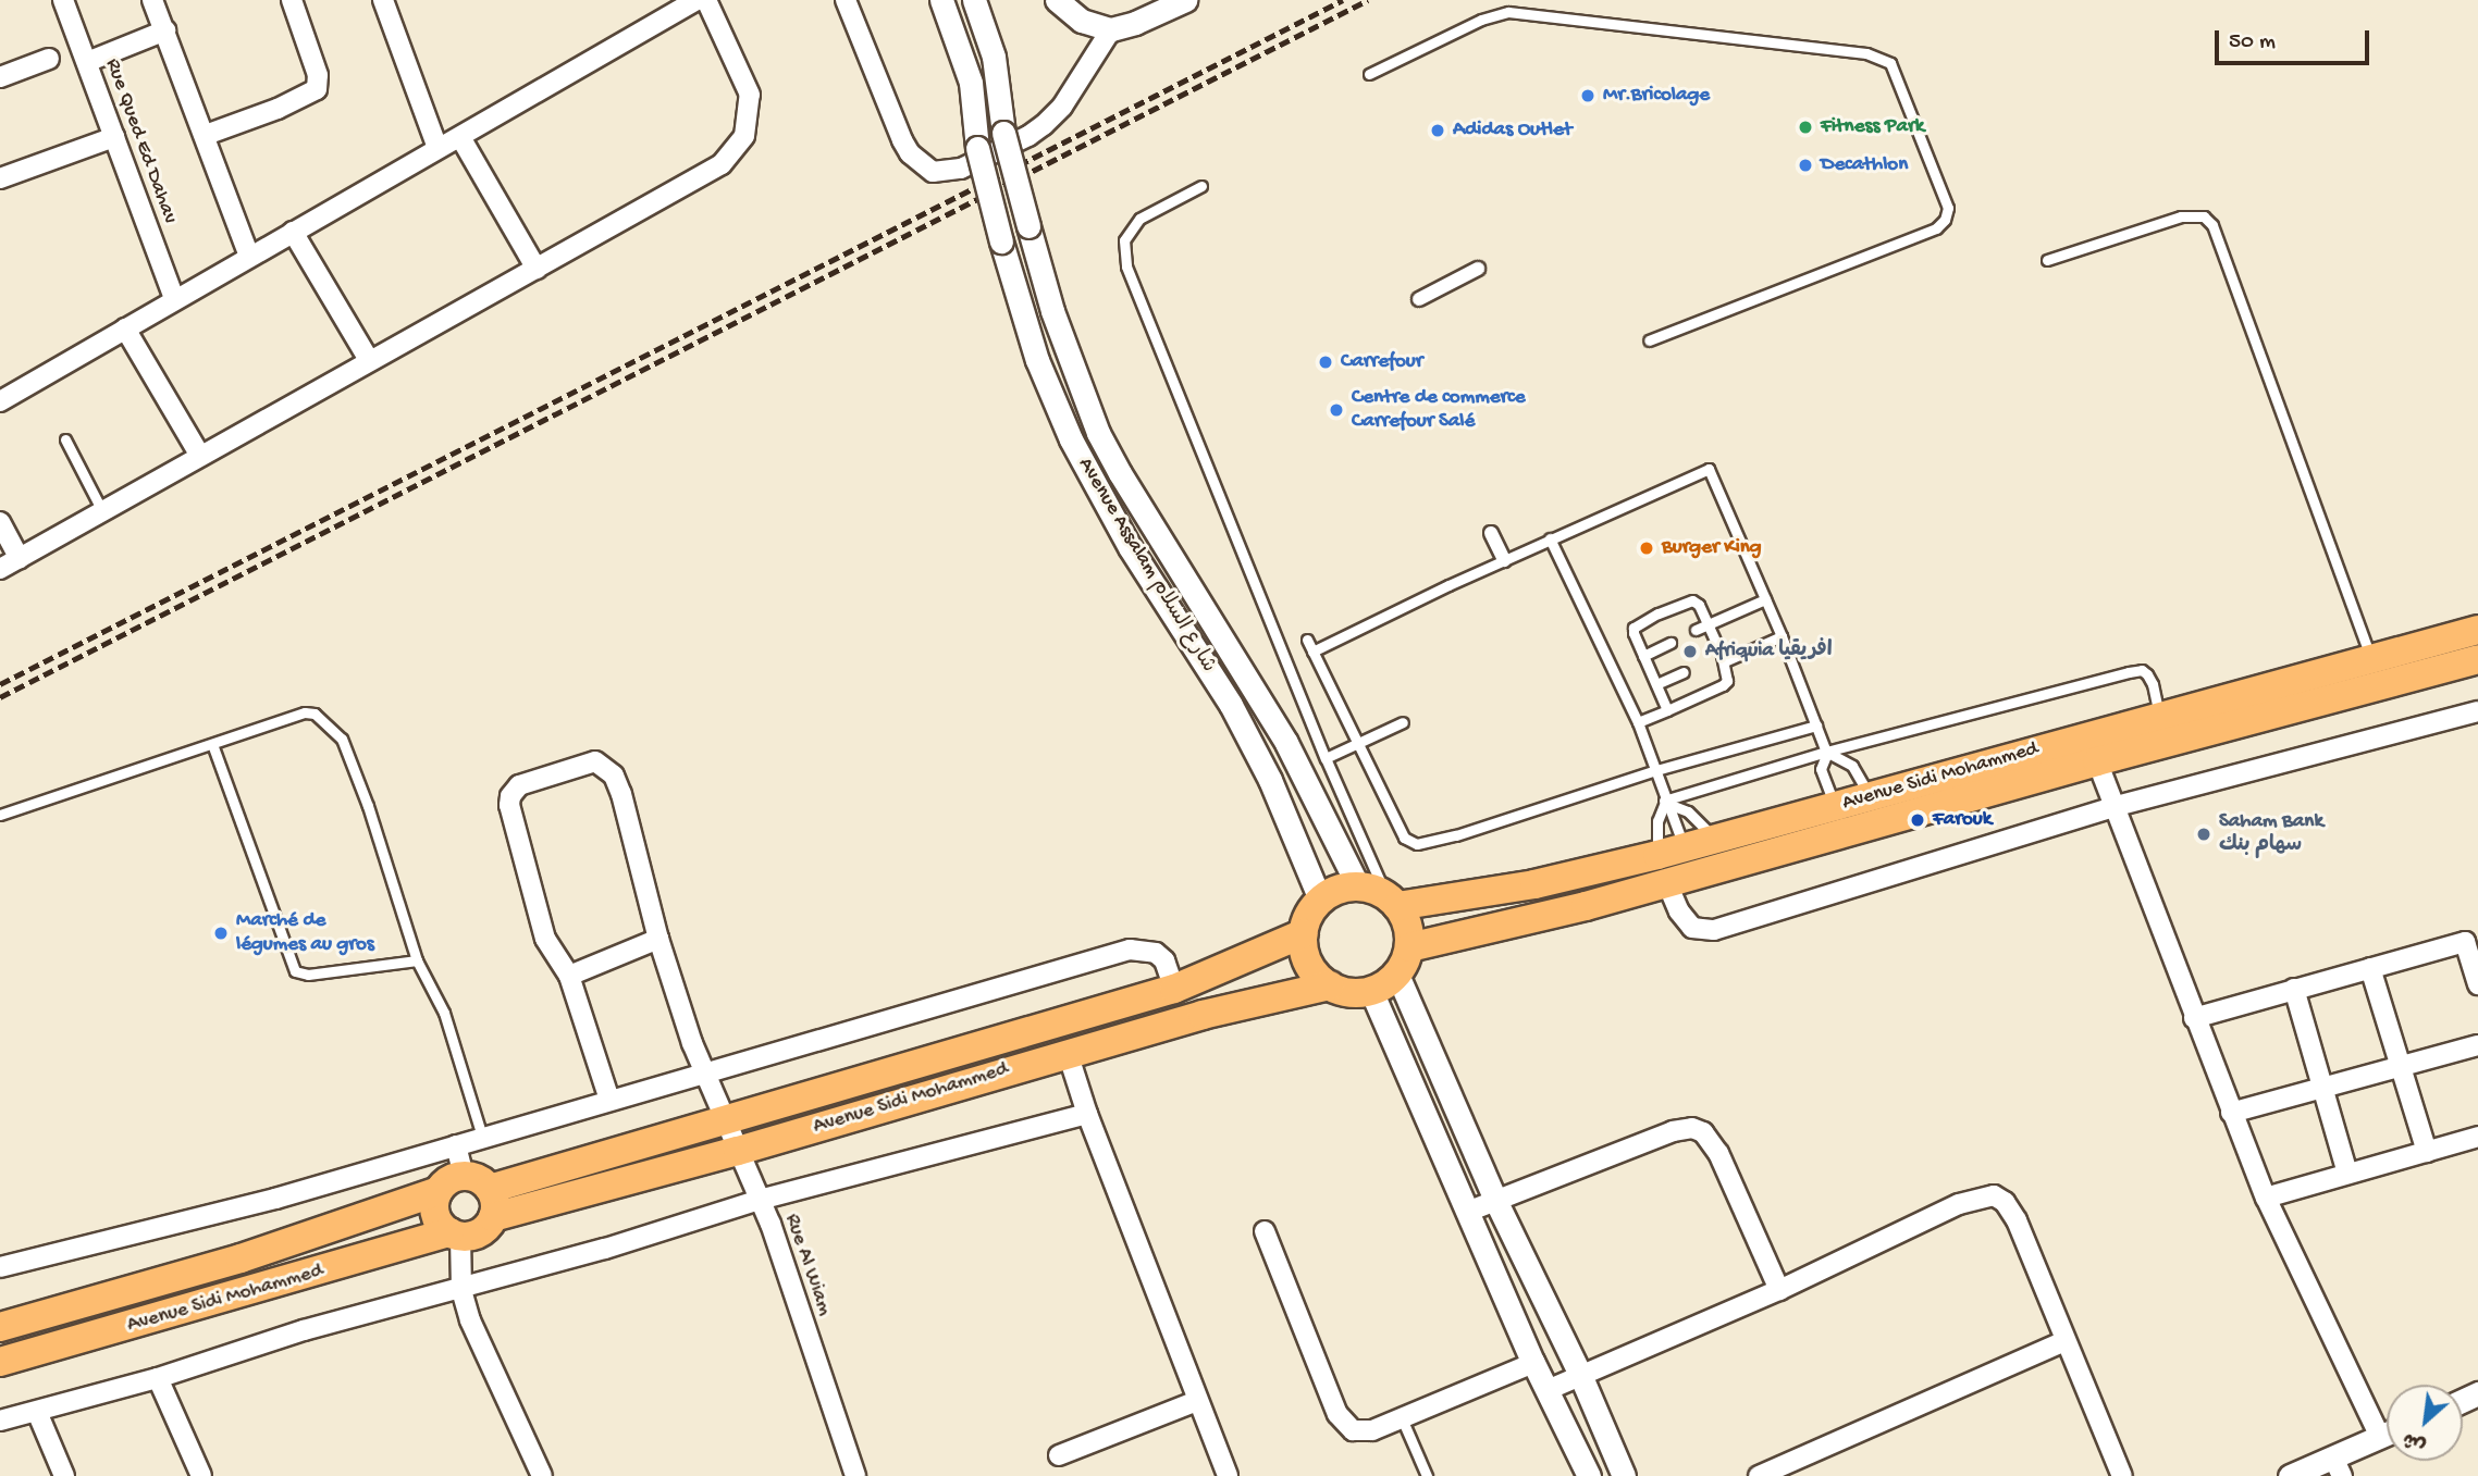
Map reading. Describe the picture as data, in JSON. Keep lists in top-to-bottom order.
{
  "streets": {
    "main road": ["Avenue Sidi Mohammed"],
    "street": ["Rue Qued Ed Dahav", "Avenue Assalam شارع السلام", "Rue Al Wiam"]
  },
  "crossings": [
    ["Avenue Assalam شارع السلام", "Avenue Sidi Mohammed"],
    ["Avenue Sidi Mohammed", "Rue Al Wiam"]
  ],
  "places": [
    "Mr.Bricolage",
    "Fitness Park",
    "Adidas Outlet",
    "Decathlon",
    "Carrefour",
    "Centre de commerce Carrefour Salé",
    "Burger King",
    "Afriquia افريقيا",
    "Farouk",
    "Saham Bank سهام بنك",
    "Marché de légumes au gros"
  ],
  "scale_bar": "50 m",
  "north": "bottom left"
}
